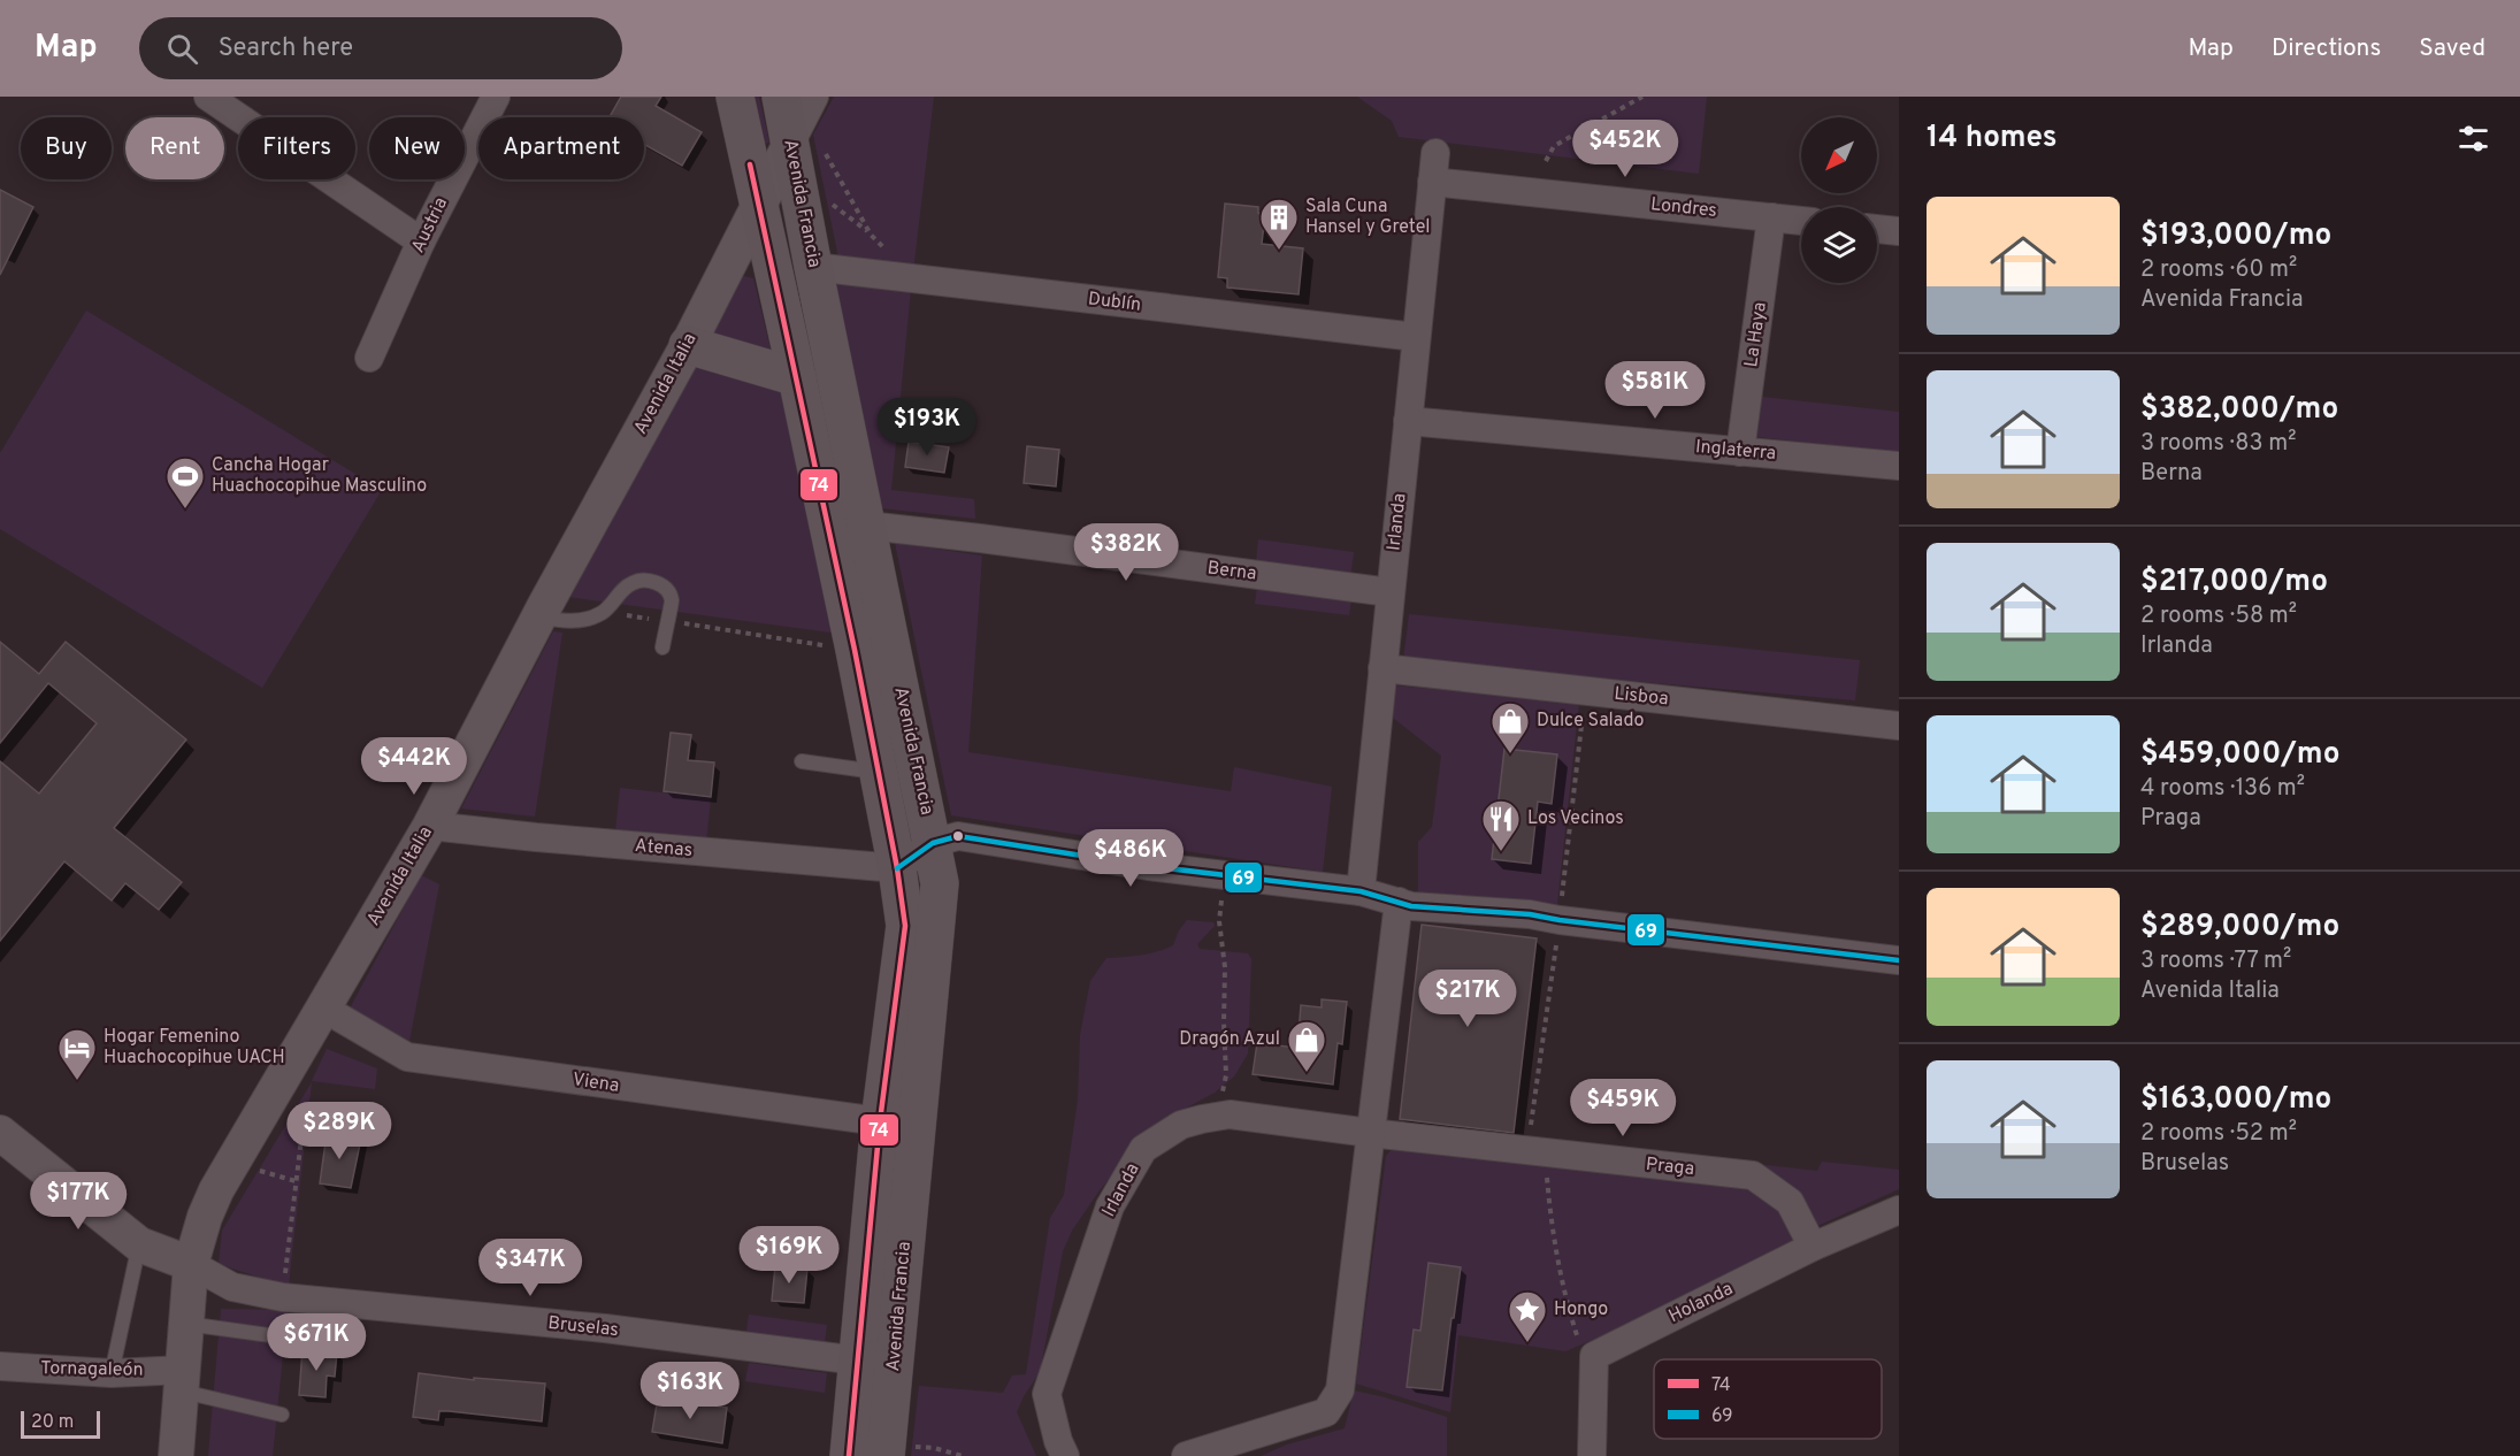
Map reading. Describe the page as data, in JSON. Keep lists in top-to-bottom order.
{
  "streets": {
    "main road": ["Avenida Francia"],
    "street": [
      "Londres",
      "Austria",
      "Dublín",
      "La Haya",
      "Avenida Italia",
      "Inglaterra",
      "Irlanda",
      "Berna",
      "Lisboa",
      "Atenas",
      "Viena",
      "Praga",
      "Holanda",
      "Bruselas",
      "Tornagaleón"
    ]
  },
  "crossings": [
    ["Avenida Francia", "Dublín"],
    ["Avenida Francia", "Avenida Italia"],
    ["Avenida Francia", "Berna"],
    ["Avenida Francia", "Atenas"],
    ["Avenida Francia", "Viena"],
    ["Avenida Francia", "Bruselas"],
    ["Londres", "La Haya"],
    ["Londres", "Irlanda"],
    ["Dublín", "Irlanda"],
    ["La Haya", "Inglaterra"],
    ["Avenida Italia", "Atenas"],
    ["Avenida Italia", "Viena"],
    ["Avenida Italia", "Bruselas"],
    ["Avenida Italia", "Tornagaleón"],
    ["Inglaterra", "Irlanda"],
    ["Irlanda", "Berna"],
    ["Irlanda", "Lisboa"],
    ["Irlanda", "Praga"],
    ["Praga", "Holanda"]
  ],
  "places": {
    "building": ["Sala Cuna Hansel y Gretel"],
    "sports": ["Cancha Hogar Huachocopihue Masculino"],
    "shop": ["Dulce Salado", "Dragón Azul"],
    "restaurant": ["Los Vecinos"],
    "hotel": ["Hogar Femenino Huachocopihue UACH"],
    "place": ["Hongo"]
  },
  "lines": ["transit line 74", "transit line 69"],
  "legend": ["74", "69"],
  "scale_bar": "20 m",
  "north": "bottom left",
  "page": {
    "header": "Map",
    "search": "Search here",
    "nav": ["Map", "Directions", "Saved"],
    "heading": "14 homes",
    "chip": [
      "Buy",
      "Rent",
      "Filters",
      "New",
      "Apartment"
    ],
    "price": [
      "$452K",
      "$581K",
      "$193K",
      "$382K",
      "$442K",
      "$486K",
      "$217K",
      "$459K",
      "$289K",
      "$177K",
      "$169K",
      "$347K",
      "$671K",
      "$163K"
    ],
    "list": [
      {
        "name": "$193,000/mo",
        "note": "2 rooms · 60 m² · Avenida Francia"
      },
      {
        "name": "$382,000/mo",
        "note": "3 rooms · 83 m² · Berna"
      },
      {
        "name": "$217,000/mo",
        "note": "2 rooms · 58 m² · Irlanda"
      },
      {
        "name": "$459,000/mo",
        "note": "4 rooms · 136 m² · Praga"
      },
      {
        "name": "$289,000/mo",
        "note": "3 rooms · 77 m² · Avenida Italia"
      },
      {
        "name": "$163,000/mo",
        "note": "2 rooms · 52 m² · Bruselas"
      }
    ],
    "scale": "20 m"
  }
}
